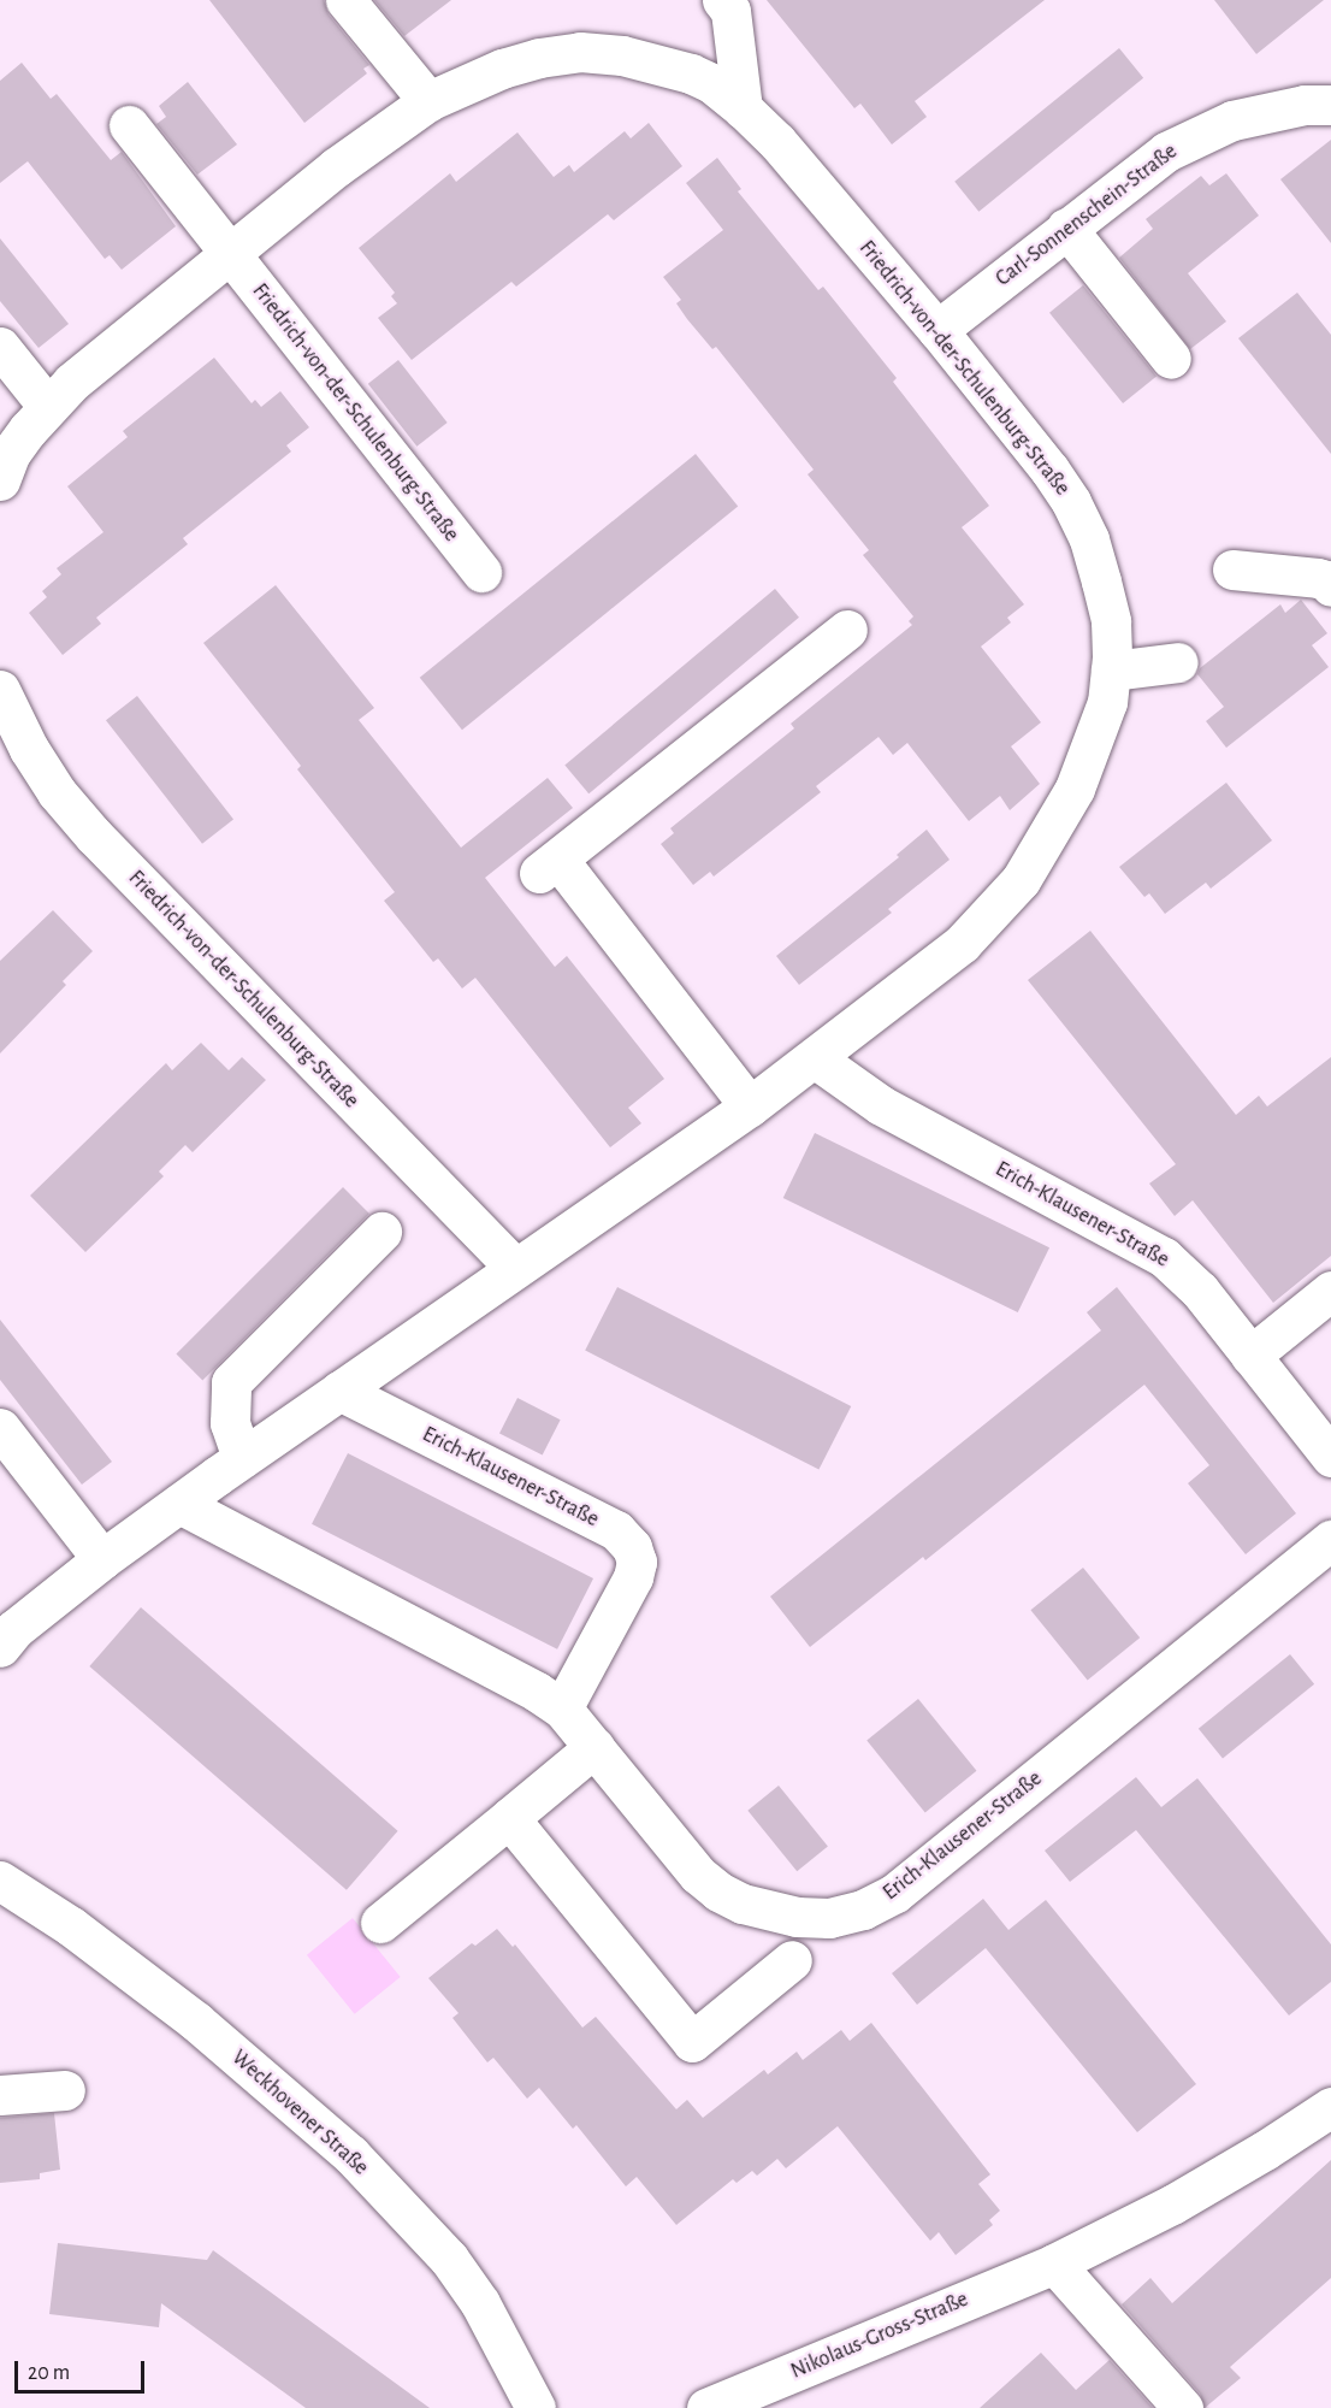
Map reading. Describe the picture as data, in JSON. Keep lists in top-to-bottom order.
{
  "streets": {
    "street": [
      "Carl-Sonnenschein-Straße",
      "Friedrich-von-der-Schulenburg-Straße",
      "Erich-Klausener-Straße",
      "Weckhovener Straße",
      "Nikolaus-Gross-Straße"
    ]
  },
  "crossings": [
    ["Carl-Sonnenschein-Straße", "Friedrich-von-der-Schulenburg-Straße"],
    ["Friedrich-von-der-Schulenburg-Straße", "Erich-Klausener-Straße"]
  ],
  "scale_bar": "20 m"
}
